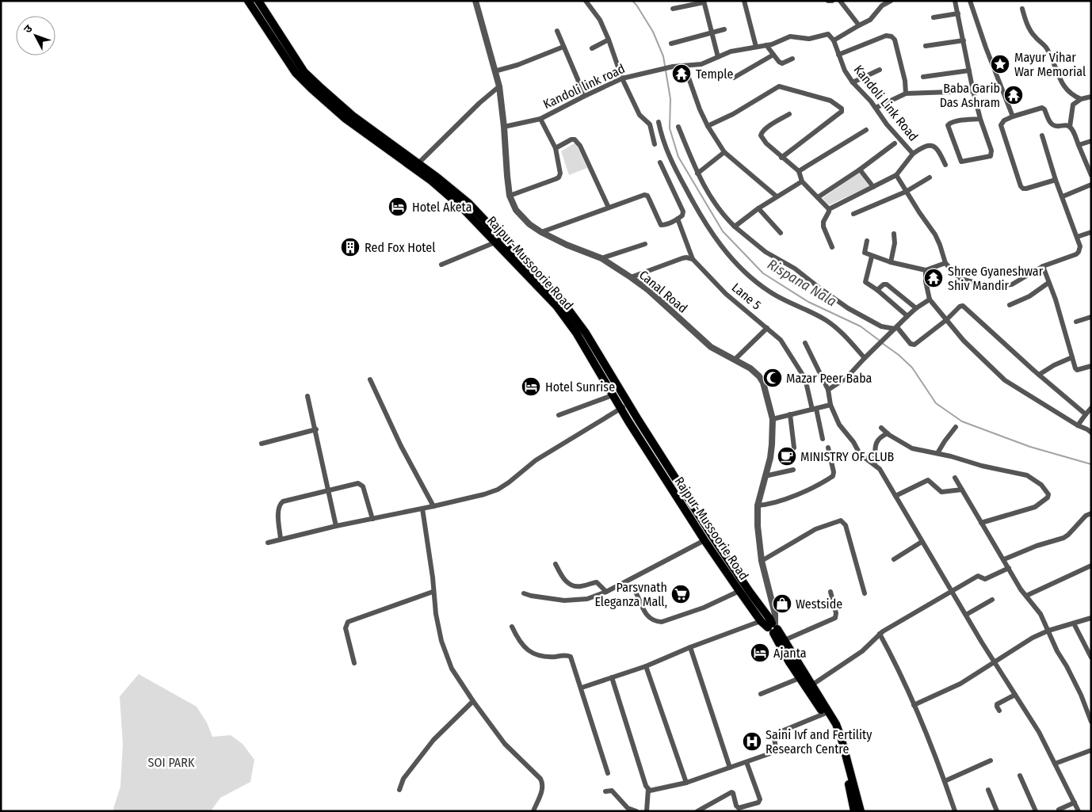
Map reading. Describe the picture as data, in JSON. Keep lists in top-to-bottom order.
{
  "streets": {
    "main road": ["Rajpur-Mussoorie Road"],
    "street": [
      "Kandoli link road",
      "Kandoli Link Road",
      "Canal Road",
      "Lane 5"
    ]
  },
  "crossings": [
    ["Kandoli link road", "Canal Road"],
    ["Rajpur-Mussoorie Road", "Canal Road"]
  ],
  "water": ["Rispana Nala"],
  "parks": ["SOI PARK"],
  "places": {
    "place": ["Mayur Vihar War Memorial"],
    "temple": ["Temple", "Baba Garib Das Ashram", "Shree Gyaneshwar Shiv Mandir"],
    "hotel": ["Hotel Aketa", "Hotel Sunrise", "Ajanta"],
    "building": ["Red Fox Hotel"],
    "mosque": ["Mazar Peer Baba"],
    "cafe": ["MINISTRY OF CLUB"],
    "supermarket": ["Parsvnath Eleganza Mall,"],
    "shop": ["Westside"],
    "hospital": ["Saini Ivf and Fertility Research Centre"]
  },
  "north": "top left"
}
